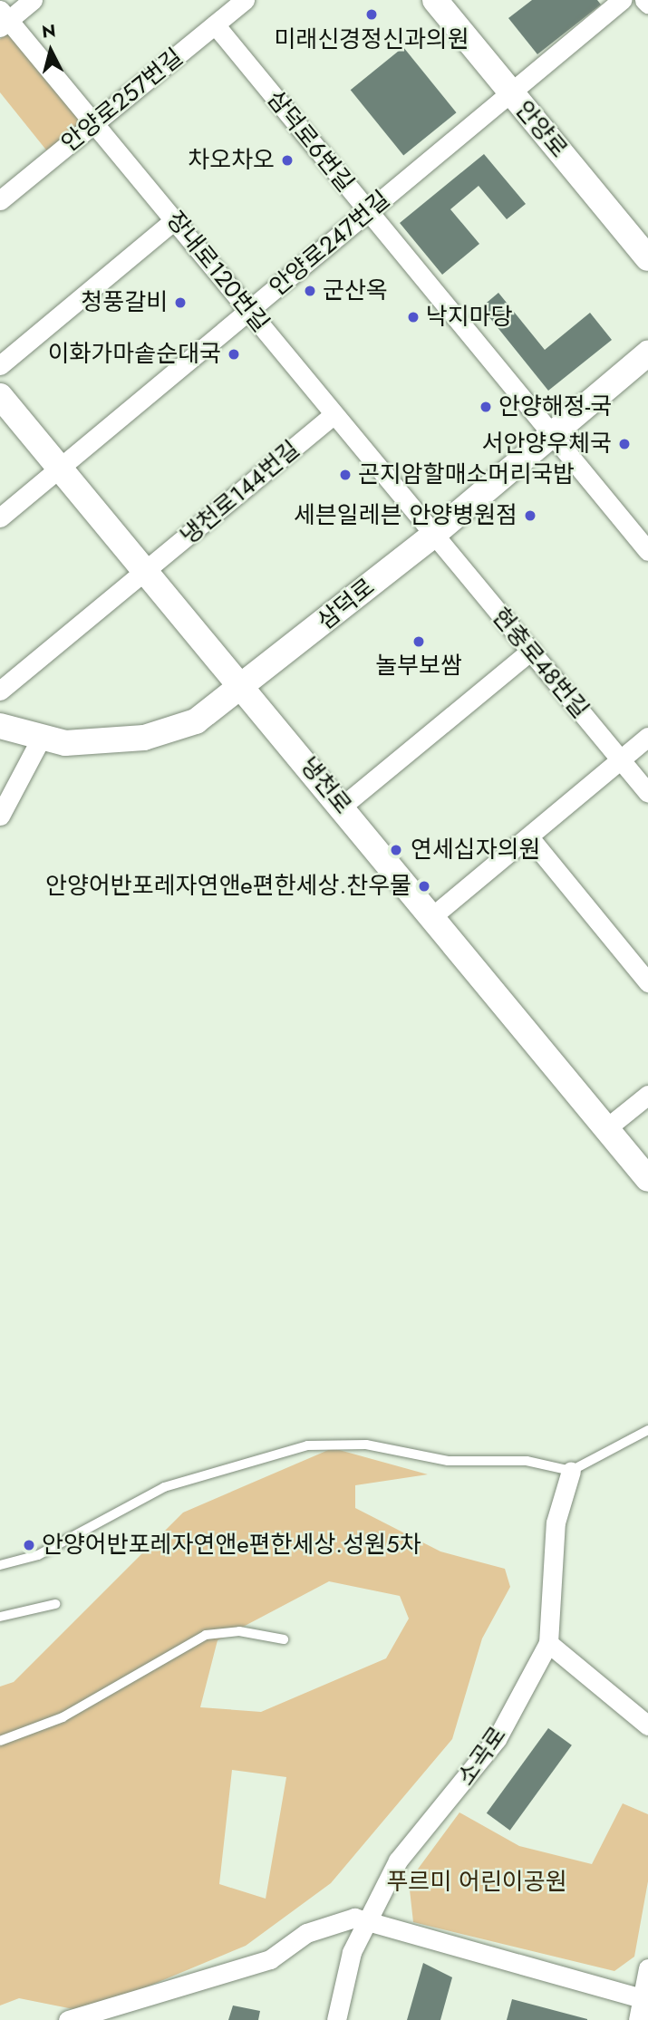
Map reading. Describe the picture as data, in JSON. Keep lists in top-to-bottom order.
{
  "streets": {
    "street": [
      "안양로257번길",
      "안양로",
      "삼덕로6번길",
      "안양로247번길",
      "장내로120번길",
      "냉천로144번길",
      "삼덕로",
      "현충로48번길",
      "냉천로",
      "소곡로"
    ]
  },
  "crossings": [
    ["안양로257번길", "삼덕로6번길"],
    ["안양로257번길", "장내로120번길"],
    ["안양로", "안양로247번길"],
    ["삼덕로6번길", "안양로247번길"],
    ["삼덕로6번길", "삼덕로"],
    ["안양로247번길", "장내로120번길"],
    ["안양로247번길", "냉천로"],
    ["장내로120번길", "냉천로144번길"],
    ["장내로120번길", "삼덕로"],
    ["장내로120번길", "현충로48번길"],
    ["냉천로144번길", "냉천로"],
    ["삼덕로", "현충로48번길"],
    ["삼덕로", "냉천로"]
  ],
  "parks": ["푸르미 어린이공원"],
  "places": [
    "미래신경정신과의원",
    "차오차오",
    "군산옥",
    "청풍갈비",
    "낙지마당",
    "이화가마솥순대국",
    "안양해정-국",
    "서안양우체국",
    "곤지암할매소머리국밥",
    "세븐일레븐 안양병원점",
    "놀부보쌈",
    "연세십자의원",
    "안양어반포레자연앤e편한세상.찬우물",
    "안양어반포레자연앤e편한세상.성원5차"
  ],
  "north": "top"
}
